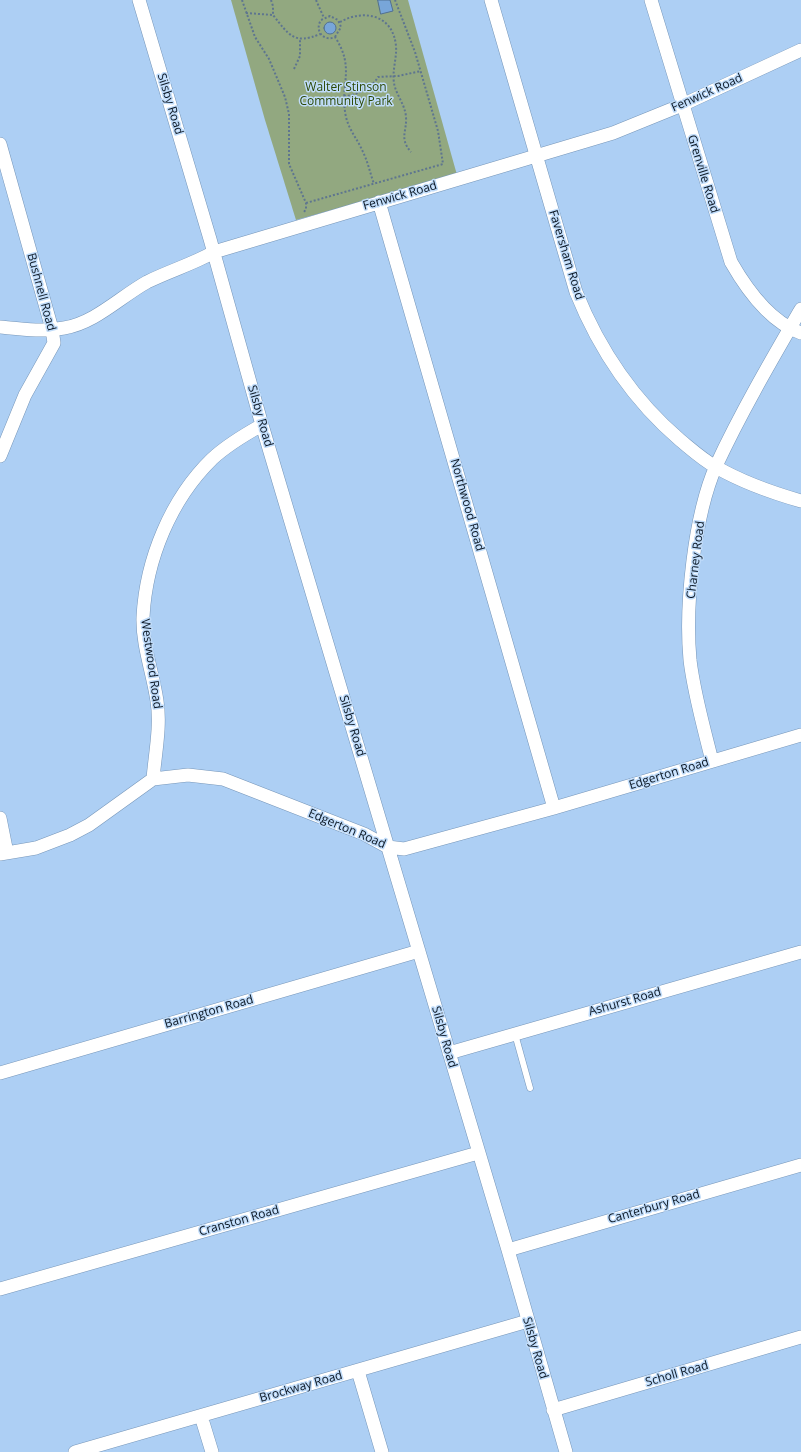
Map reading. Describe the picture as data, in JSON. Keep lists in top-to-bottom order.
{
  "streets": {
    "street": [
      "Fenwick Road",
      "Silsby Road",
      "Grenville Road",
      "Faversham Road",
      "Bushnell Road",
      "Northwood Road",
      "Charney Road",
      "Westwood Road",
      "Edgerton Road",
      "Ashurst Road",
      "Barrington Road",
      "Canterbury Road",
      "Cranston Road",
      "Scholl Road",
      "Brockway Road"
    ]
  },
  "crossings": [
    ["Fenwick Road", "Silsby Road"],
    ["Fenwick Road", "Grenville Road"],
    ["Fenwick Road", "Faversham Road"],
    ["Fenwick Road", "Bushnell Road"],
    ["Fenwick Road", "Northwood Road"],
    ["Silsby Road", "Westwood Road"],
    ["Silsby Road", "Edgerton Road"],
    ["Silsby Road", "Ashurst Road"],
    ["Silsby Road", "Barrington Road"],
    ["Silsby Road", "Canterbury Road"],
    ["Silsby Road", "Cranston Road"],
    ["Silsby Road", "Scholl Road"],
    ["Silsby Road", "Brockway Road"],
    ["Grenville Road", "Charney Road"],
    ["Faversham Road", "Charney Road"],
    ["Northwood Road", "Edgerton Road"],
    ["Charney Road", "Edgerton Road"],
    ["Westwood Road", "Edgerton Road"]
  ],
  "parks": ["Walter Stinson Community Park"]
}
